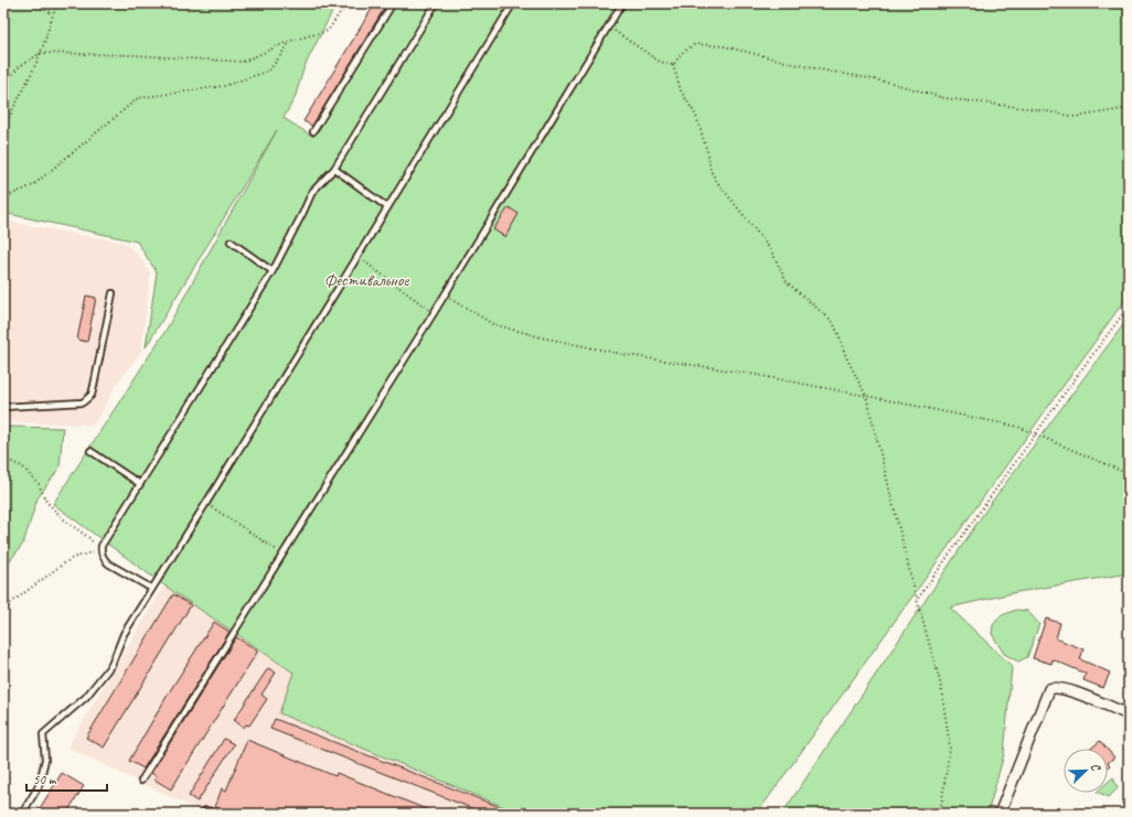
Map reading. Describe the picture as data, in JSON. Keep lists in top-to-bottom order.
{
  "parks": ["Фестивальное"],
  "scale_bar": "50 m",
  "north": "top right"
}
